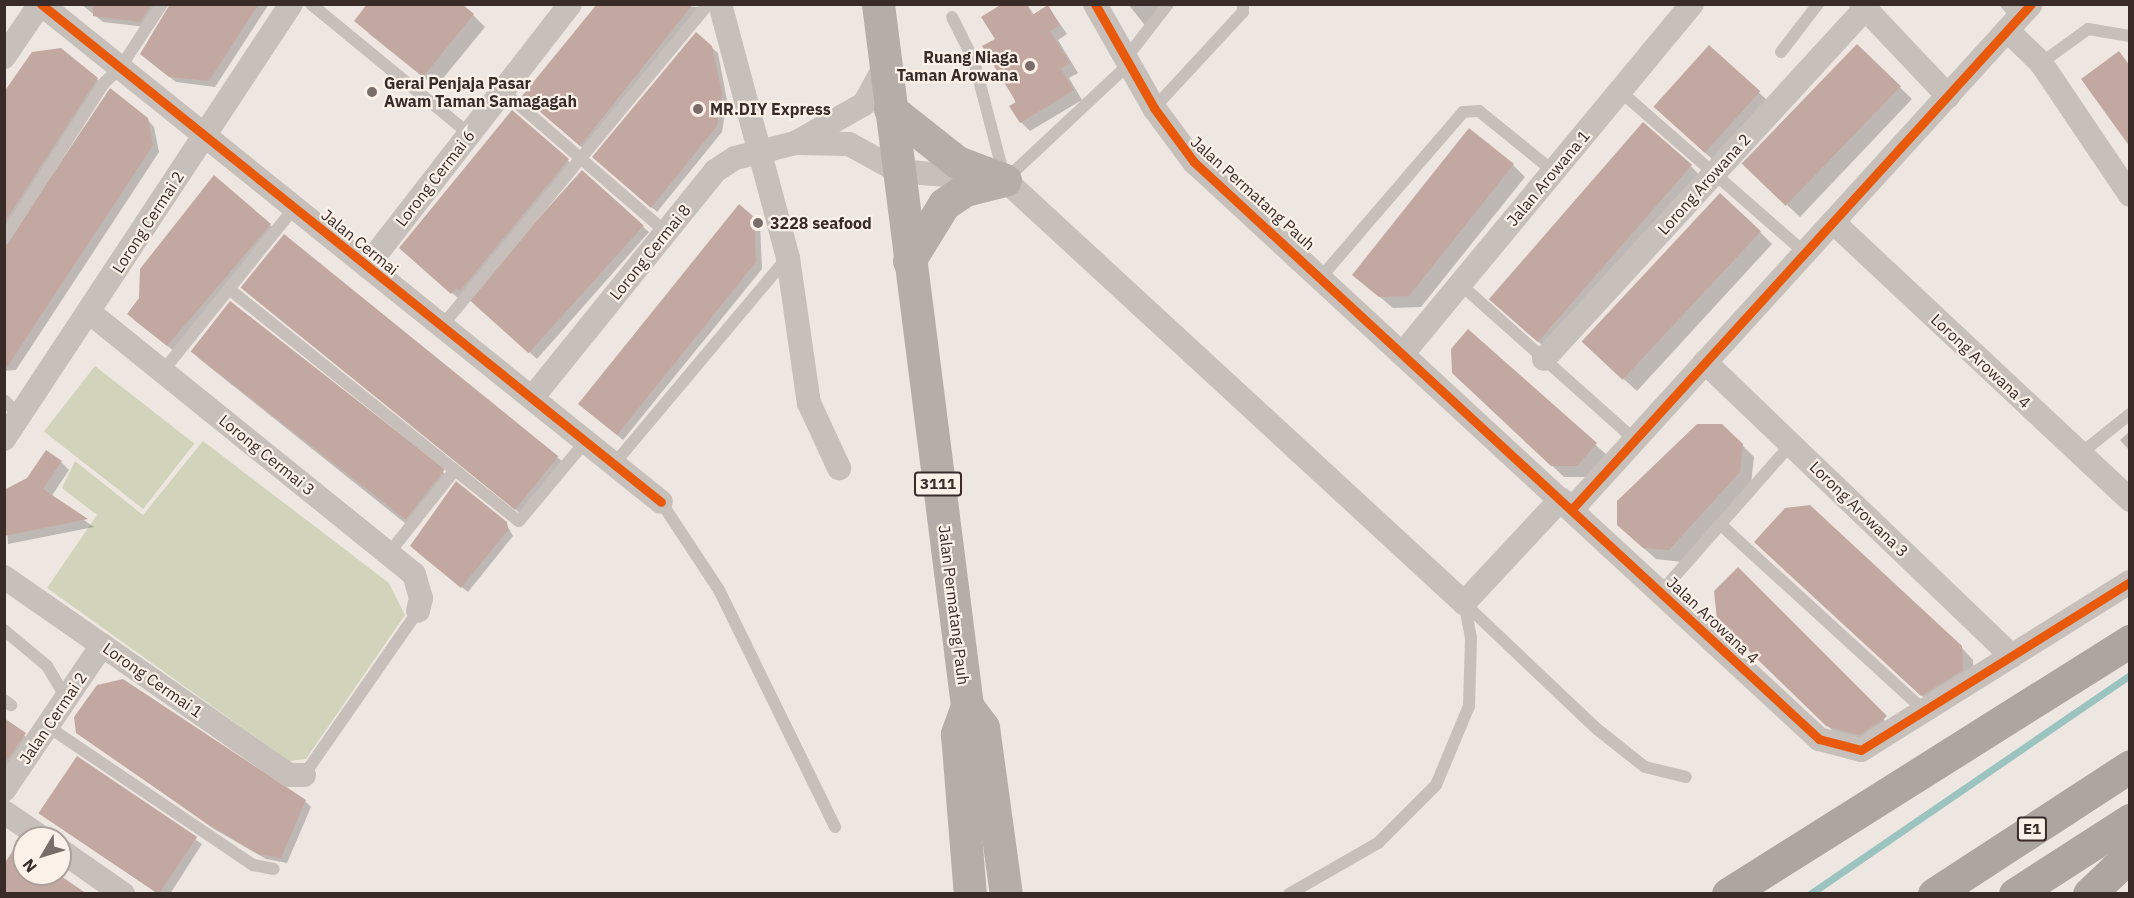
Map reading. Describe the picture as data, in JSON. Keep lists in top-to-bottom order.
{
  "streets": {
    "highway": ["E1"],
    "main road": ["Jalan Permatang Pauh", "3111"],
    "street": [
      "Lorong Cermai 6",
      "Jalan Arowana 1",
      "Lorong Arowana 2",
      "Lorong Cermai 2",
      "Jalan Cermai",
      "Lorong Cermai 8",
      "Lorong Arowana 4",
      "Lorong Cermai 3",
      "Lorong Arowana 3",
      "Jalan Arowana 4",
      "Lorong Cermai 1",
      "Jalan Cermai 2"
    ]
  },
  "crossings": [
    ["Lorong Cermai 6", "Jalan Cermai"],
    ["Jalan Arowana 1", "Jalan Arowana 4"],
    ["Jalan Permatang Pauh", "Lorong Cermai 8"],
    ["Jalan Permatang Pauh", "Jalan Arowana 4"],
    ["Lorong Cermai 2", "Jalan Cermai"],
    ["Lorong Cermai 2", "Lorong Cermai 3"],
    ["Jalan Cermai", "Lorong Cermai 8"],
    ["Lorong Arowana 3", "Jalan Arowana 4"],
    ["Lorong Cermai 1", "Jalan Cermai 2"]
  ],
  "places": [
    "Ruang Niaga Taman Arowana",
    "Gerai Penjaja Pasar Awam Taman Samagagah",
    "MR.DIY Express",
    "3228 seafood"
  ],
  "north": "bottom left"
}
